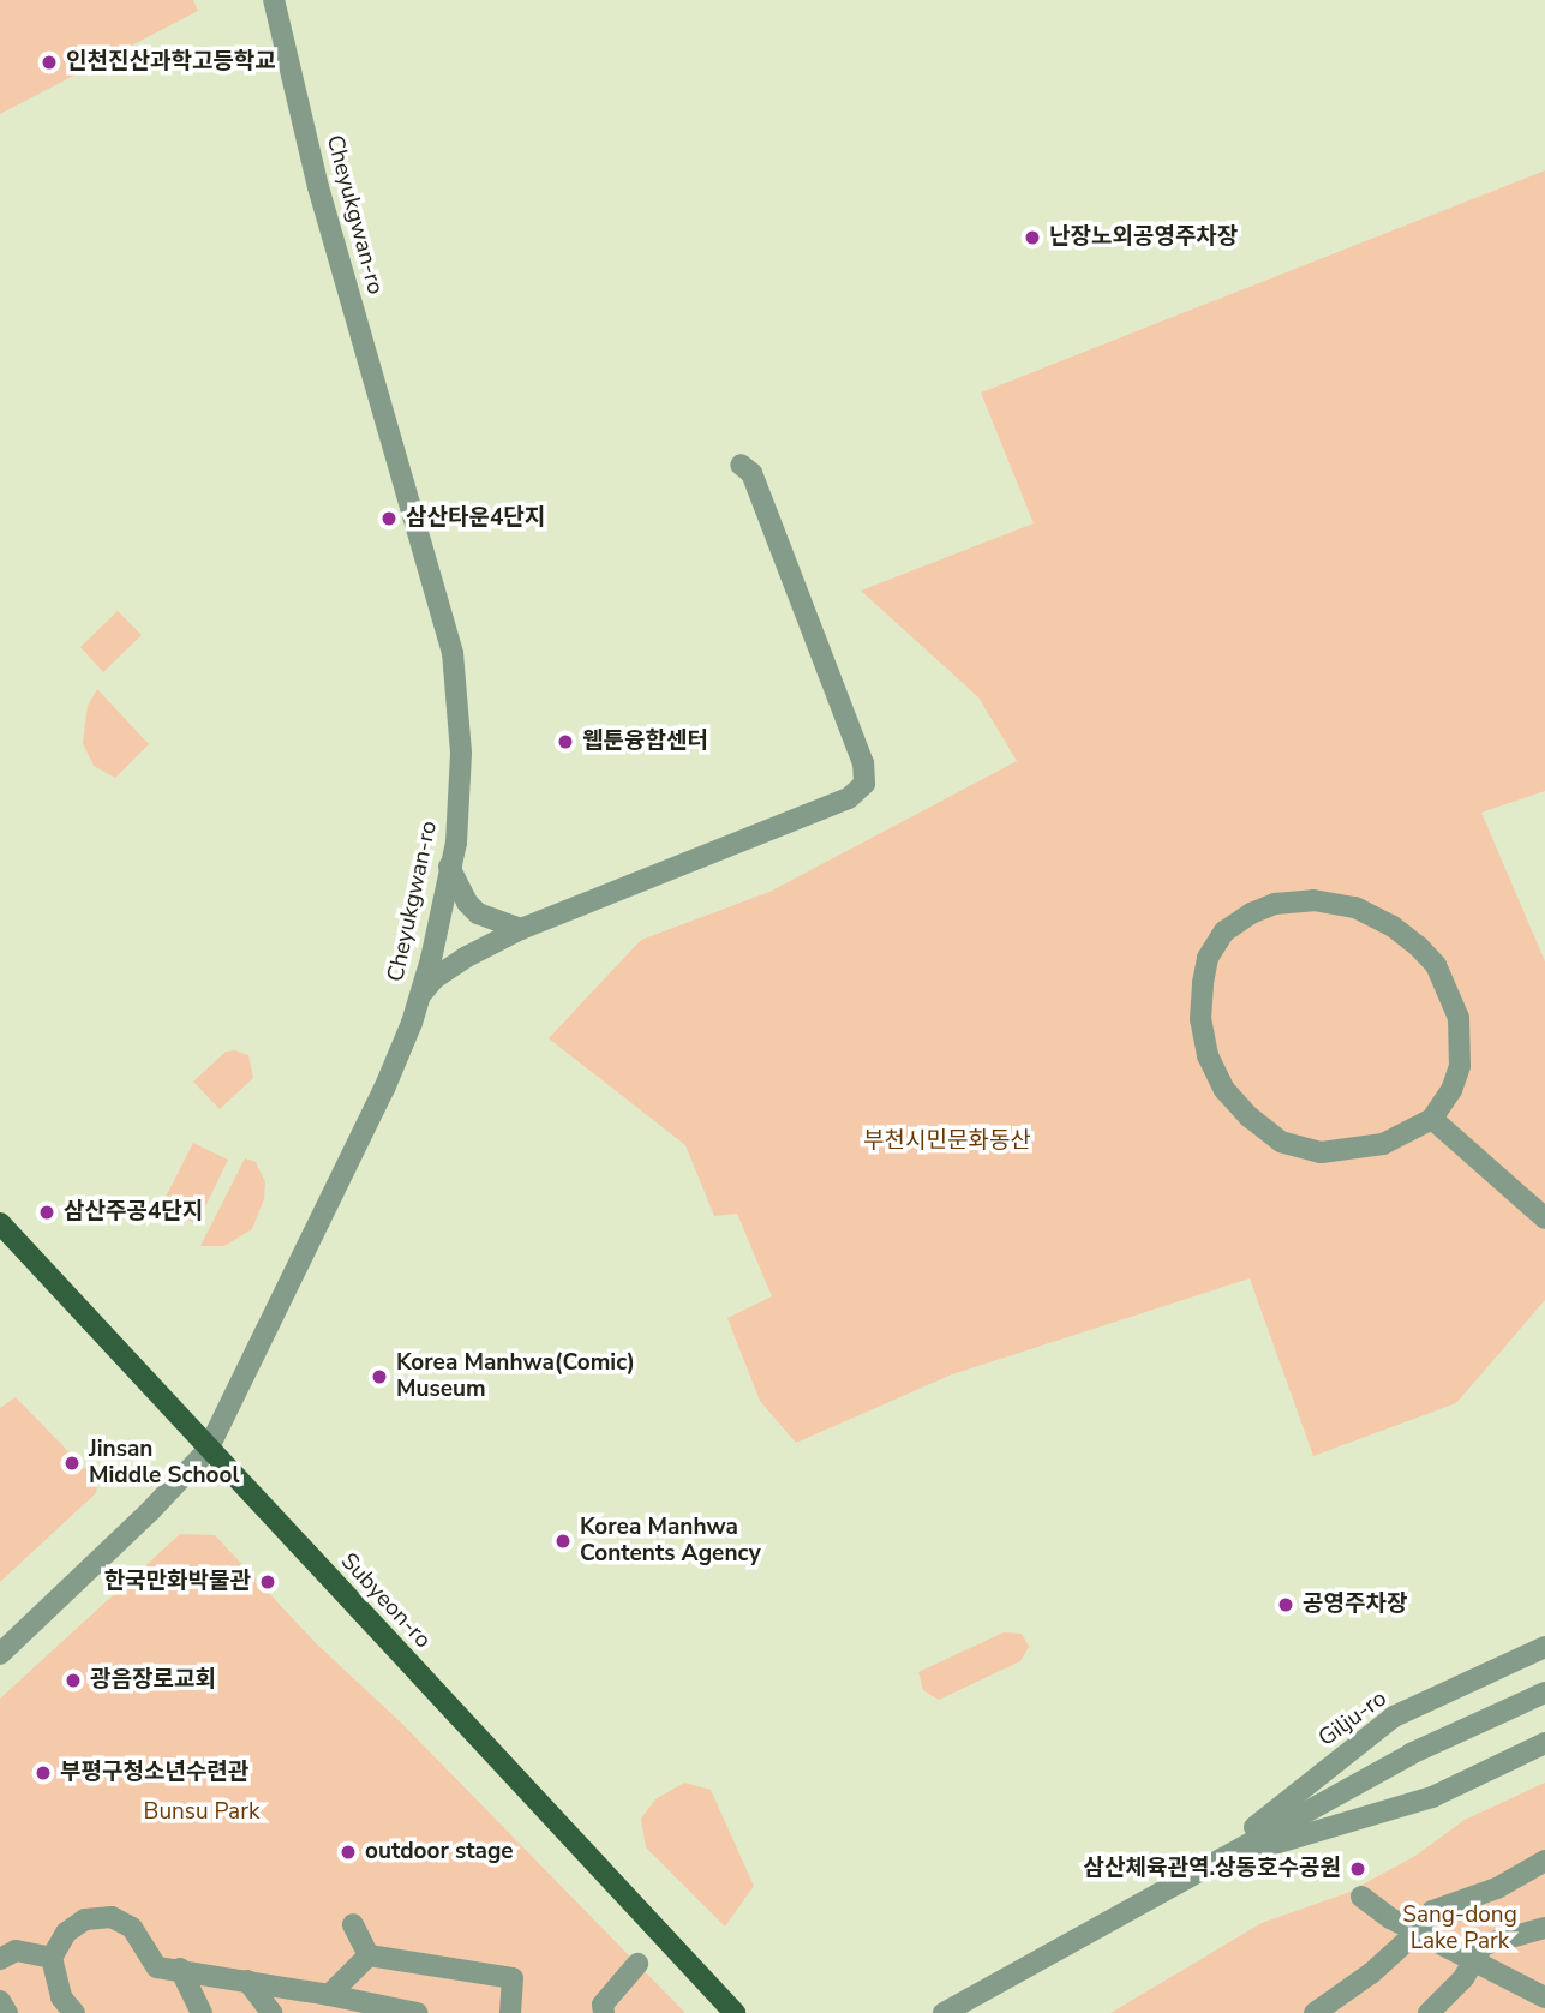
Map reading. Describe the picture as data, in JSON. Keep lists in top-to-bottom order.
{
  "streets": {
    "main road": ["Subyeon-ro"],
    "street": ["Cheyukgwan-ro", "Gilju-ro"]
  },
  "crossings": [
    ["Cheyukgwan-ro", "Subyeon-ro"]
  ],
  "parks": ["부천시민문화동산", "Bunsu Park", "Sang-dong Lake Park"],
  "places": [
    "인천진산과학고등학교",
    "난장노외공영주차장",
    "삼산타운4단지",
    "웹툰융합센터",
    "삼산주공4단지",
    "Korea Manhwa(Comic) Museum",
    "Jinsan Middle School",
    "Korea Manhwa Contents Agency",
    "한국만화박물관",
    "공영주차장",
    "광음장로교회",
    "부평구청소년수련관",
    "outdoor stage",
    "삼산체육관역.상동호수공원"
  ]
}
